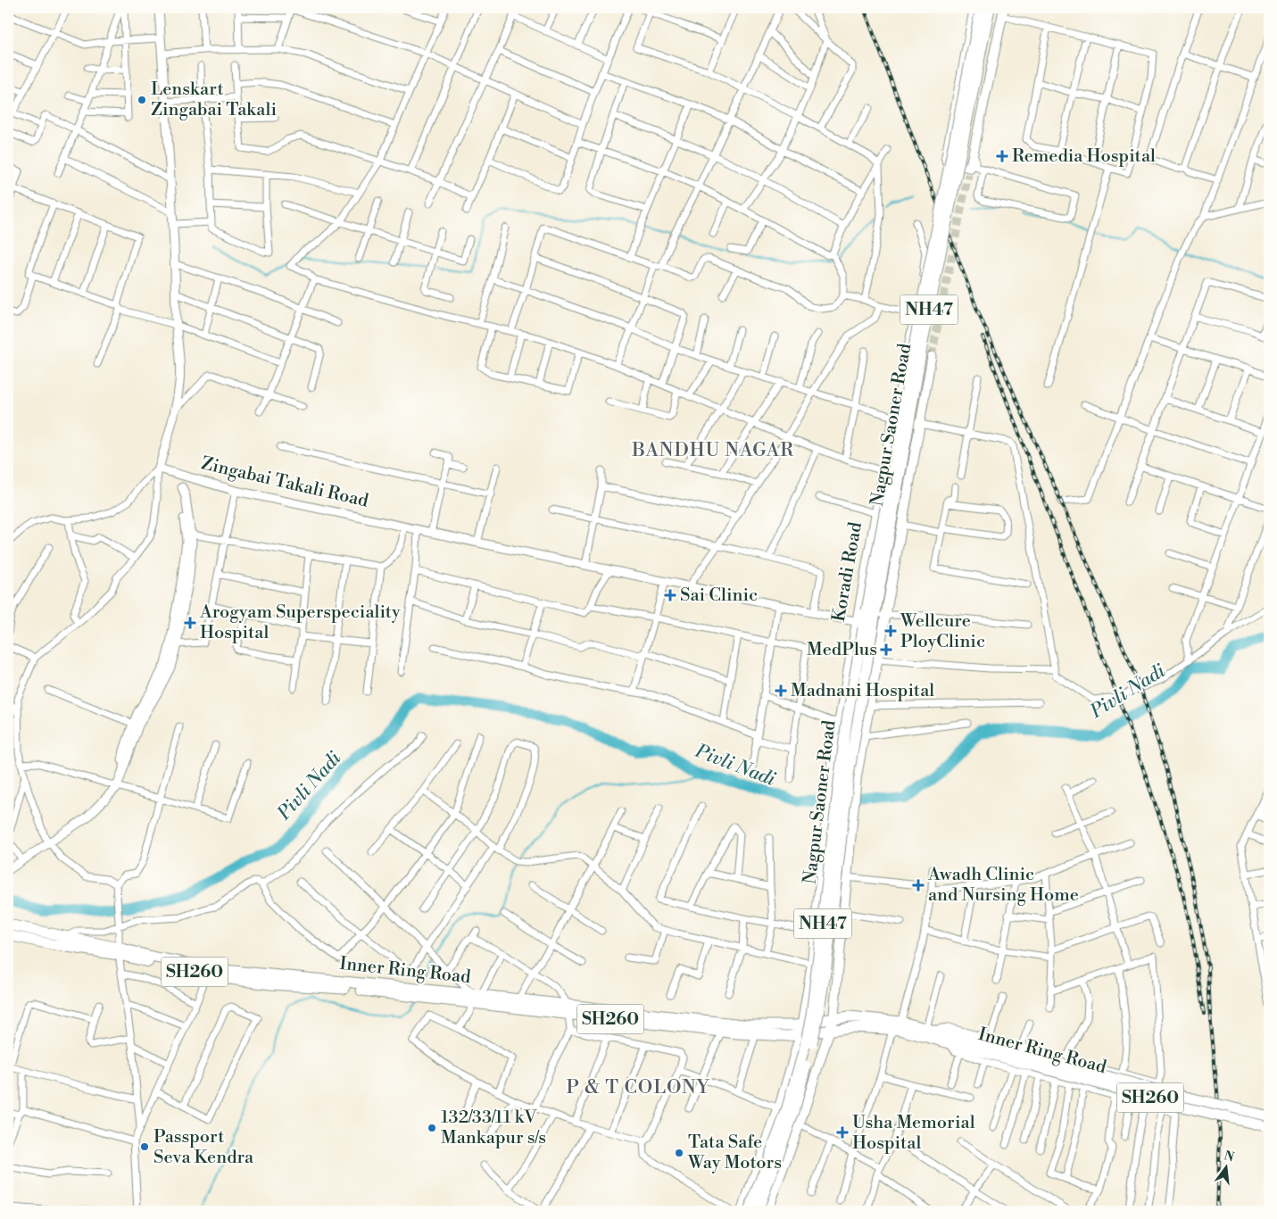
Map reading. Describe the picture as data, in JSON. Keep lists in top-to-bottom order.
{
  "streets": {
    "highway": [
      "NH47",
      "Nagpur Saoner Road",
      "Koradi Road",
      "Inner Ring Road",
      "SH260"
    ],
    "street": ["Zingabai Takali Road"]
  },
  "crossings": [
    ["Nagpur Saoner Road", "Zingabai Takali Road"],
    ["Nagpur Saoner Road", "Koradi Road"],
    ["Zingabai Takali Road", "Koradi Road"],
    ["Koradi Road", "Inner Ring Road"],
    ["Koradi Road", "SH260"],
    ["Inner Ring Road", "SH260"]
  ],
  "districts": ["BANDHU NAGAR", "P & T COLONY"],
  "water": ["Pivli Nadi"],
  "places": {
    "other": [
      "Lenskart Zingabai Takali",
      "132/33/11 kV Mankapur s/s",
      "Passport Seva Kendra",
      "Tata Safe Way Motors"
    ],
    "health": [
      "Remedia Hospital",
      "Sai Clinic",
      "Arogyam Superspeciality Hospital",
      "Wellcure PloyClinic",
      "MedPlus",
      "Madnani Hospital",
      "Awadh Clinic and Nursing Home",
      "Usha Memorial Hospital"
    ]
  },
  "north": "top"
}
